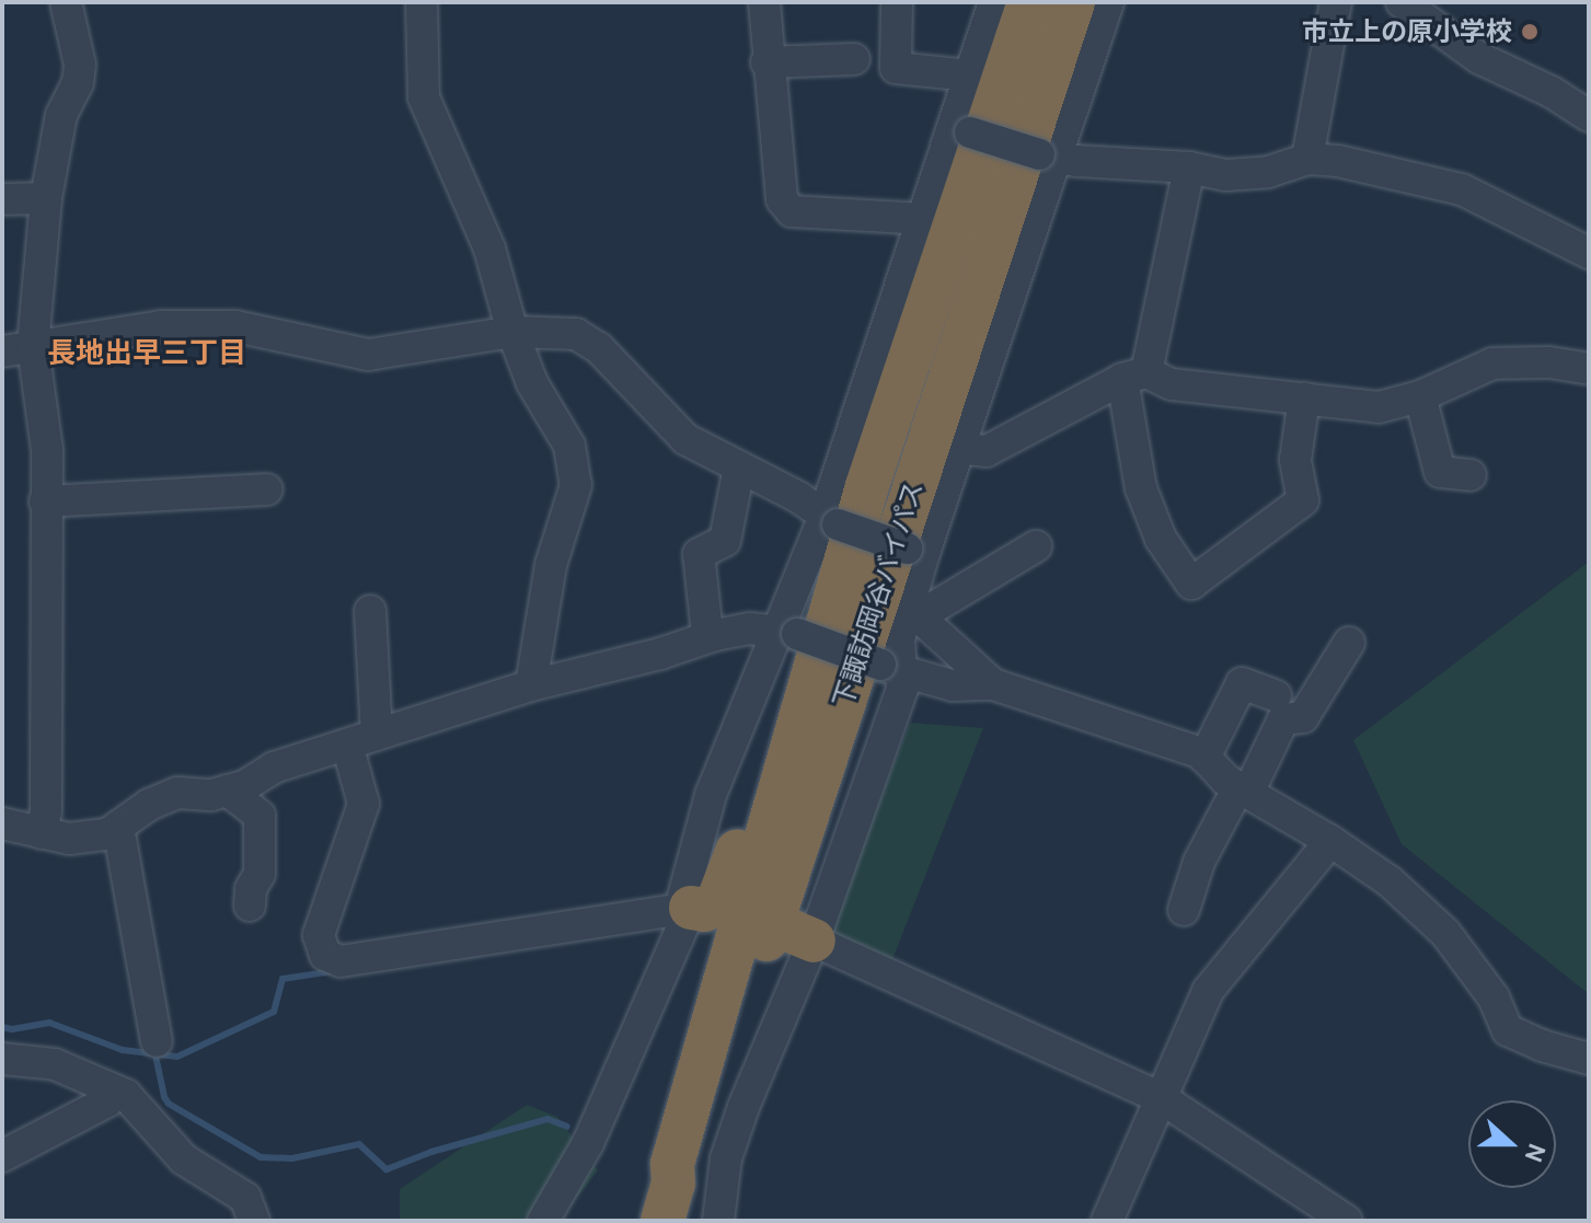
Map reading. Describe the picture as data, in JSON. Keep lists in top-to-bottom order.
{
  "streets": {
    "highway": ["下諏訪岡谷バイパス"]
  },
  "districts": ["長地出早三丁目"],
  "places": ["市立上の原小学校"],
  "north": "right"
}
